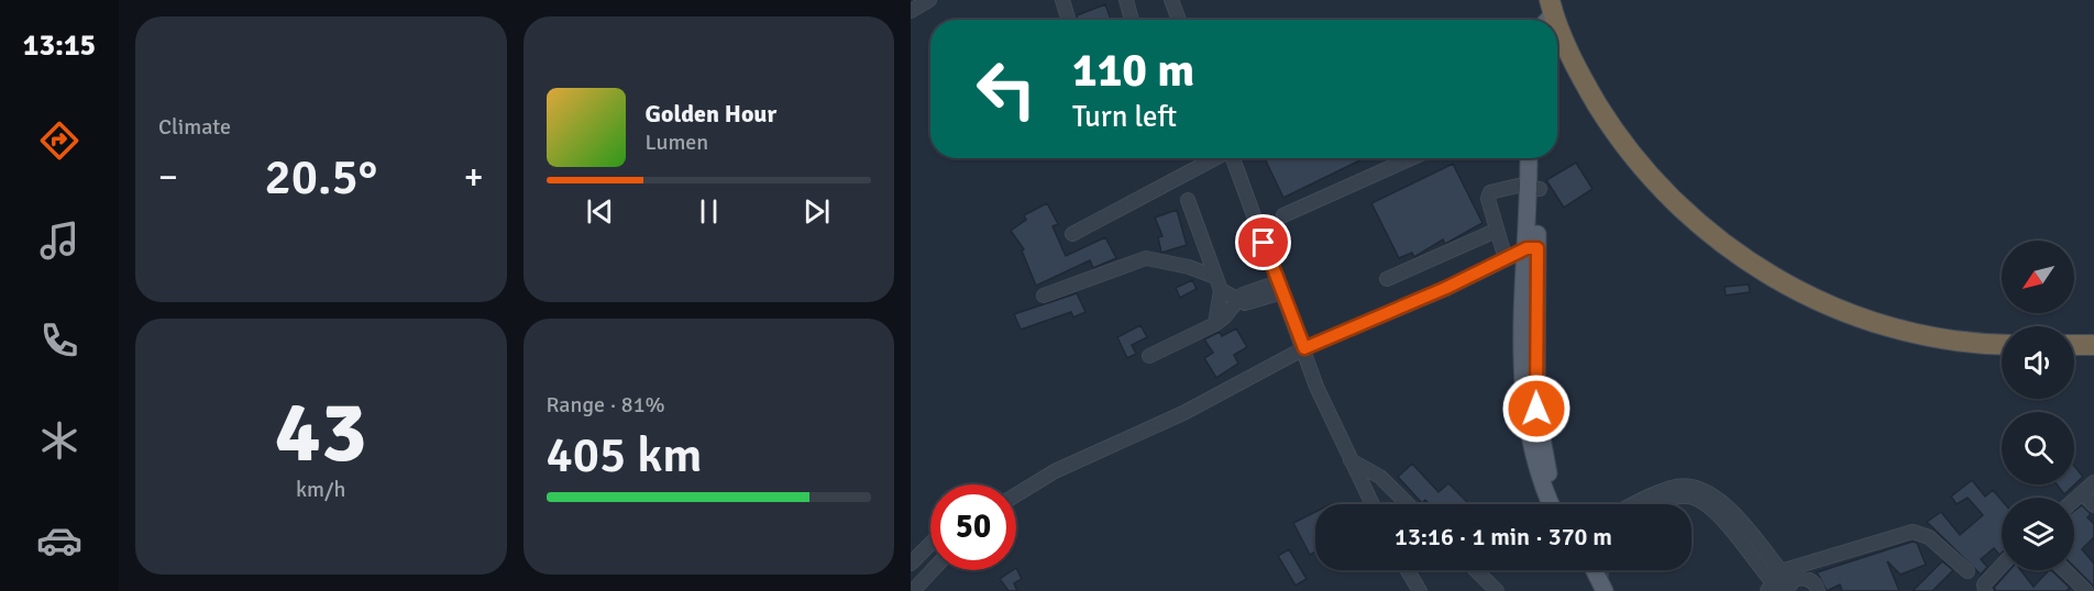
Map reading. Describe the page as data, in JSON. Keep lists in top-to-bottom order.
{
  "north": "bottom left",
  "page": {
    "tabs": "13:15",
    "tile": [
      "Climate",
      ["43", "km/h"],
      ["Range · 81%", "405 km"]
    ],
    "turn": ["110 m", "Turn left"],
    "song": ["Golden Hour", "Lumen"],
    "heat": ["−", "20.5°", "+"],
    "limit": "50",
    "trip": "13:16 · 1 min · 370 m"
  }
}
